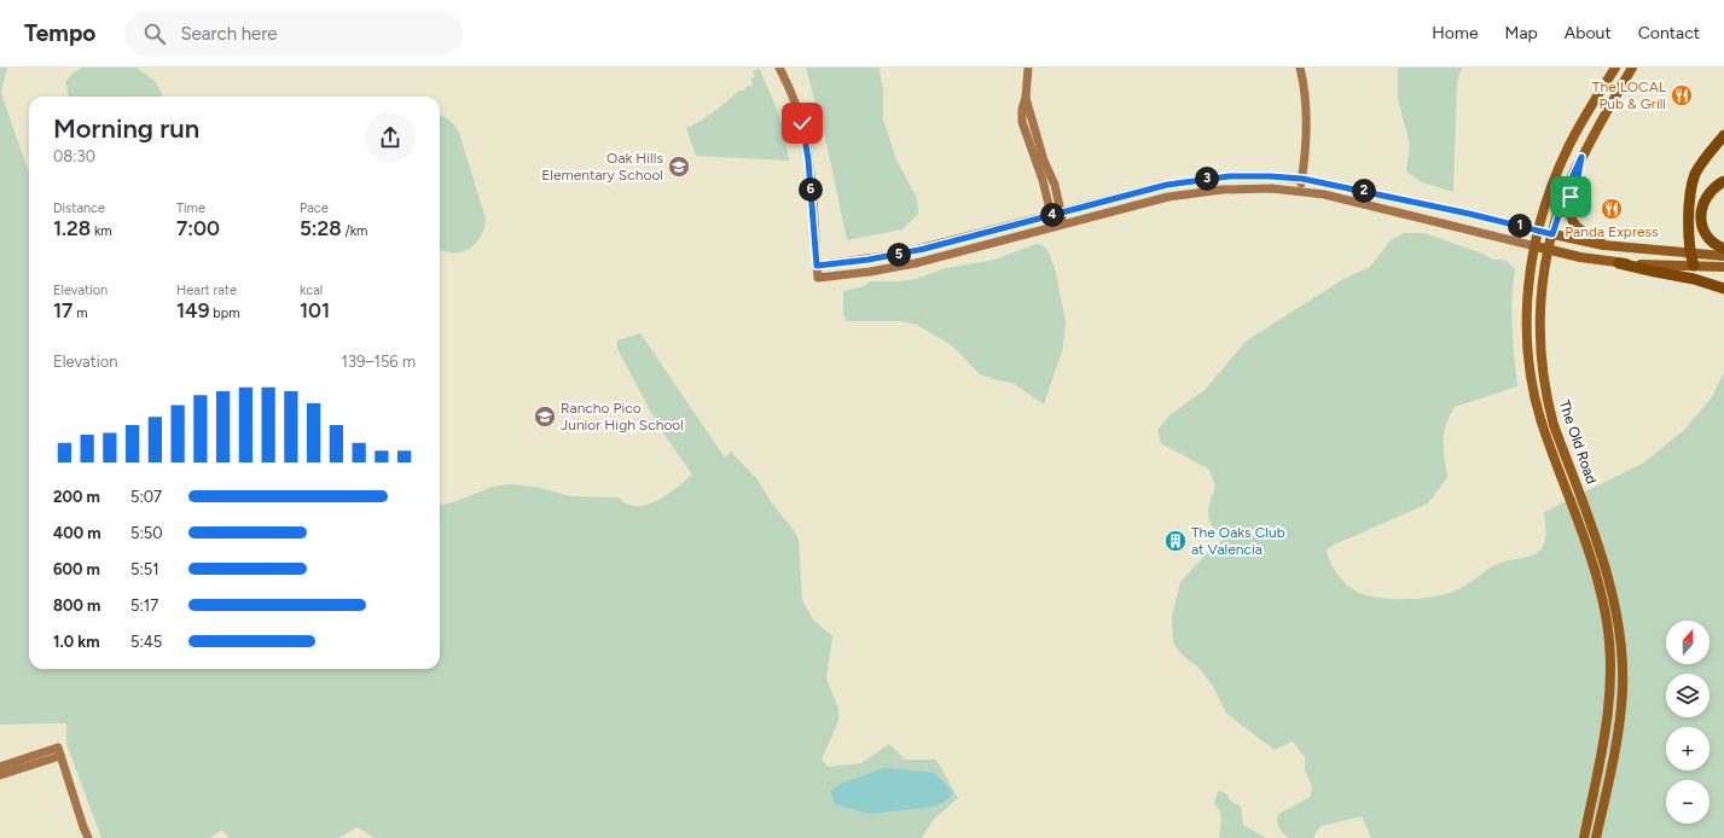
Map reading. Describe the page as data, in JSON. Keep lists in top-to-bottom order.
{
  "streets": {
    "main road": ["The Old Road"]
  },
  "places": {
    "restaurant": ["The LOCAL Pub & Grill", "Panda Express"],
    "school or university": ["Oak Hills Elementary School", "Rancho Pico Junior High School"],
    "building": ["The Oaks Club at Valencia"]
  },
  "north": "top",
  "page": {
    "header": "Tempo",
    "search": "Search here",
    "nav": [
      "Home",
      "Map",
      "About",
      "Contact"
    ],
    "heading": ["Morning run", "08:30"],
    "pins": [
      "3",
      "6",
      "2",
      "4",
      "1",
      "5"
    ],
    "stats": [
      ["Distance", "1.28 km"],
      ["Time", "7:00"],
      ["Pace", "5:28 /km"],
      ["Elevation", "17 m"],
      ["Heart rate", "149 bpm"],
      ["kcal", "101"]
    ],
    "chart": ["Elevation", "139–156 m"],
    "list": [
      {
        "name": "200 m",
        "note": "5:07"
      },
      {
        "name": "400 m",
        "note": "5:50"
      },
      {
        "name": "600 m",
        "note": "5:51"
      },
      {
        "name": "800 m",
        "note": "5:17"
      },
      {
        "name": "1.0 km",
        "note": "5:45"
      }
    ],
    "map_buttons": ["+", "−"]
  }
}
